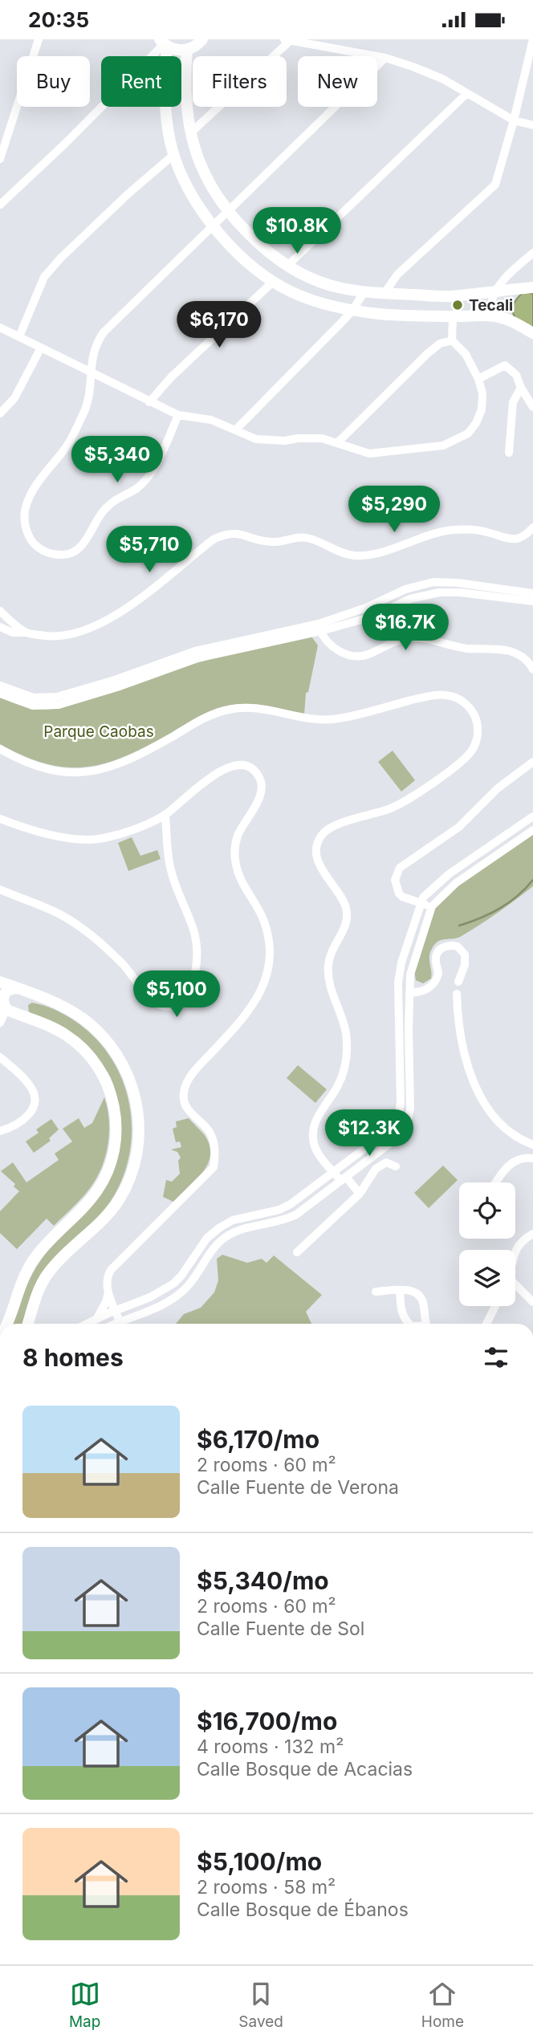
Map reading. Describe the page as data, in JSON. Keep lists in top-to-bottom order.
{
  "parks": ["Parque Caobas"],
  "places": ["Tecali"],
  "page": {
    "status": "20:35",
    "chip": [
      "Buy",
      "Rent",
      "Filters",
      "New"
    ],
    "price": [
      "$10.8K",
      "$6,170",
      "$5,340",
      "$5,290",
      "$5,710",
      "$16.7K",
      "$5,100",
      "$12.3K"
    ],
    "heading": "8 homes",
    "list": [
      {
        "name": "$6,170/mo",
        "note": "2 rooms · 60 m² · Calle Fuente de Verona"
      },
      {
        "name": "$5,340/mo",
        "note": "2 rooms · 60 m² · Calle Fuente de Sol"
      },
      {
        "name": "$16,700/mo",
        "note": "4 rooms · 132 m² · Calle Bosque de Acacias"
      },
      {
        "name": "$5,100/mo",
        "note": "2 rooms · 58 m² · Calle Bosque de Ébanos"
      }
    ],
    "tabs": ["Map", "Saved", "Home"]
  }
}
